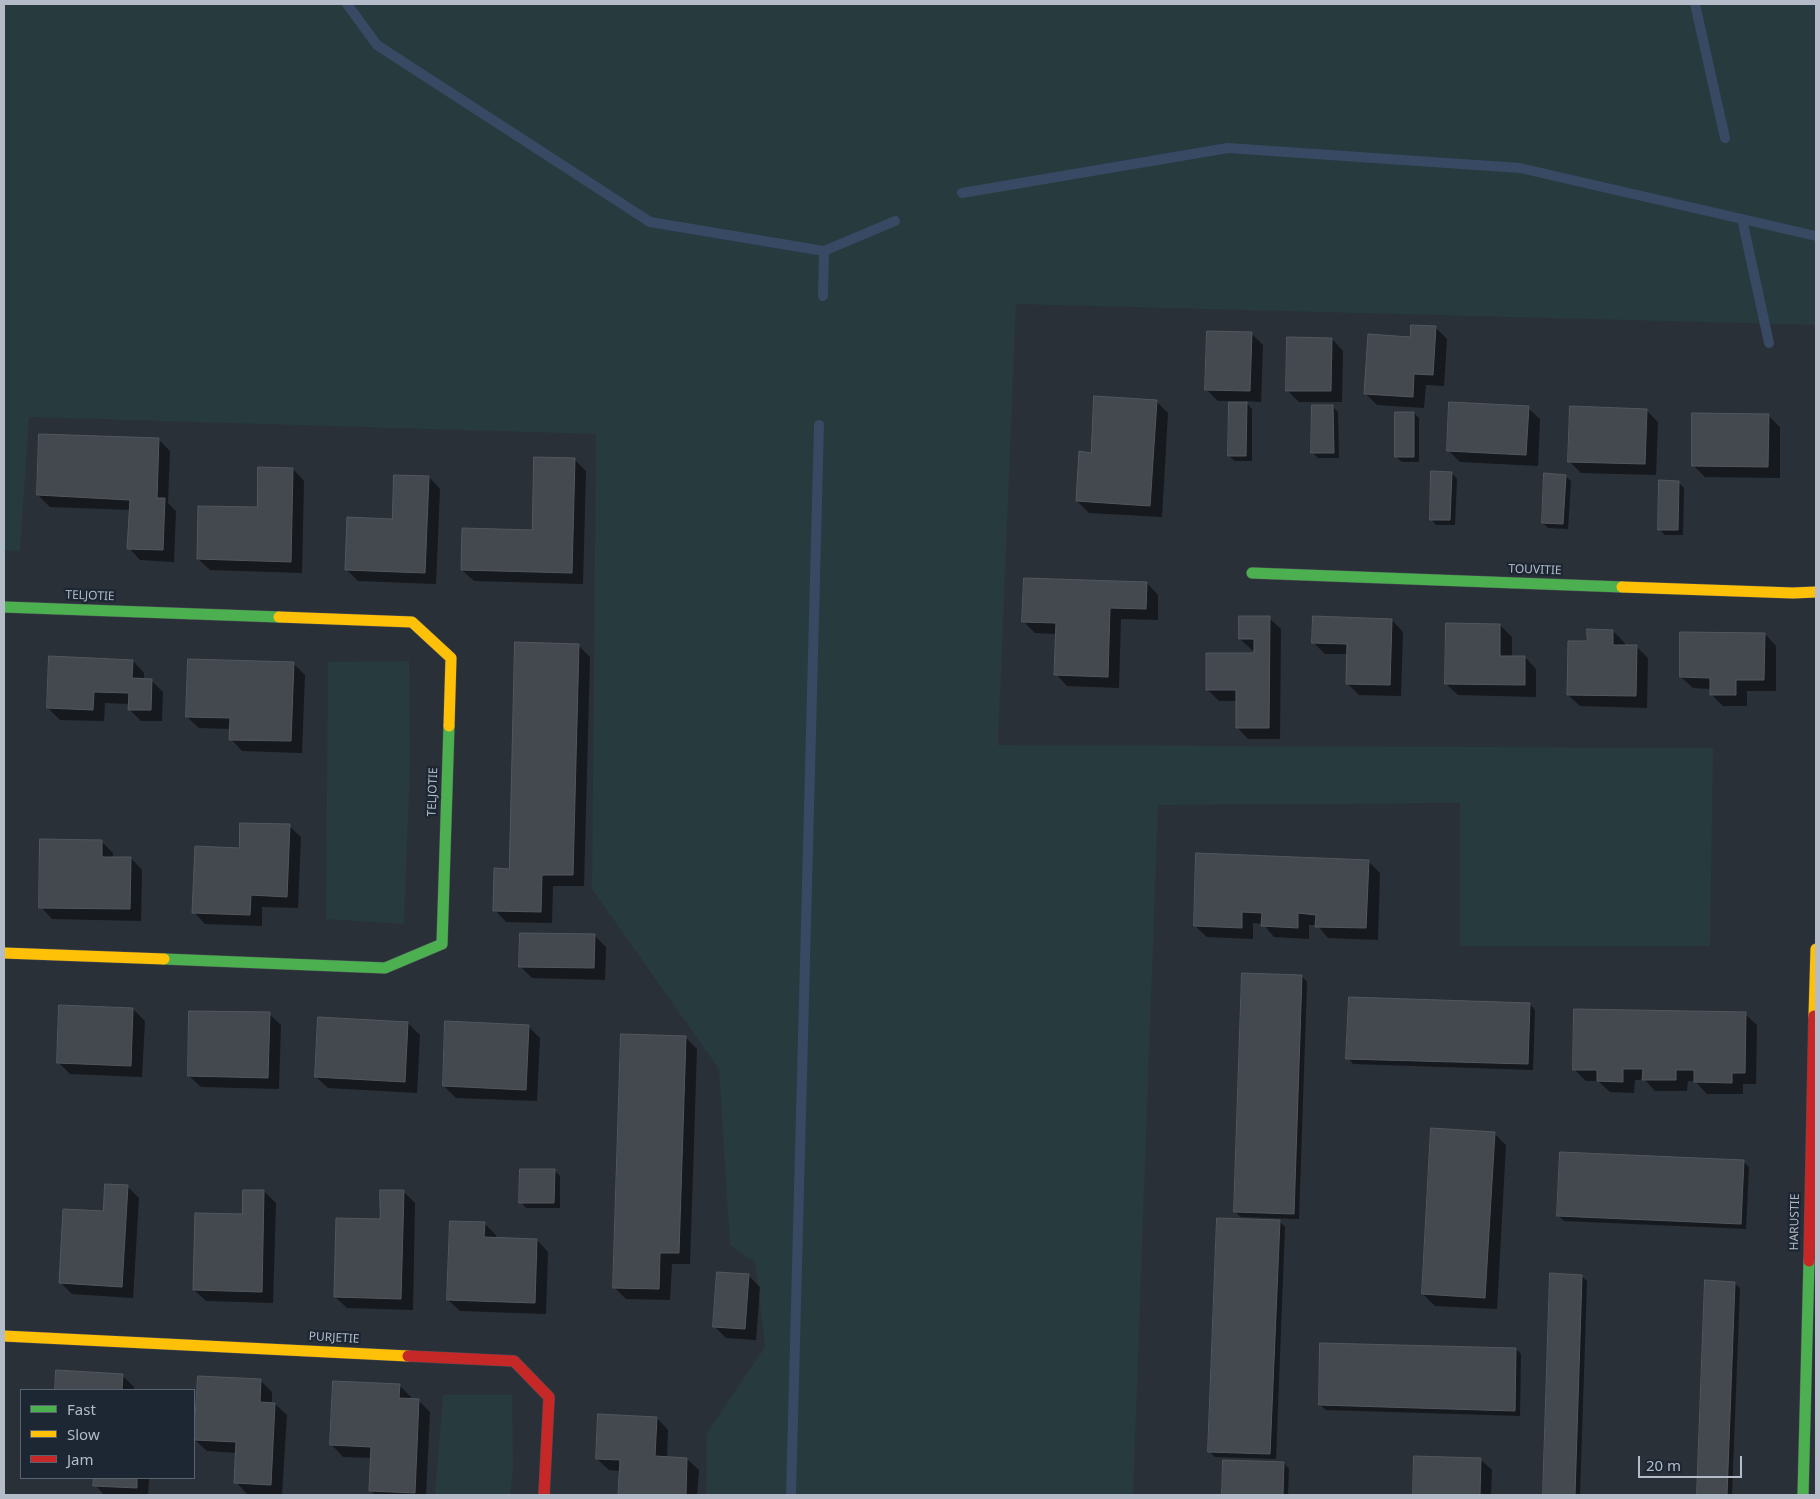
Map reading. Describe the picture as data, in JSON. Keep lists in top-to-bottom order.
{
  "streets": {
    "street": [
      "TOUVITIE",
      "TELJOTIE",
      "HARUSTIE",
      "PURJETIE"
    ]
  },
  "legend": ["Fast", "Slow", "Jam"],
  "scale_bar": "20 m"
}
